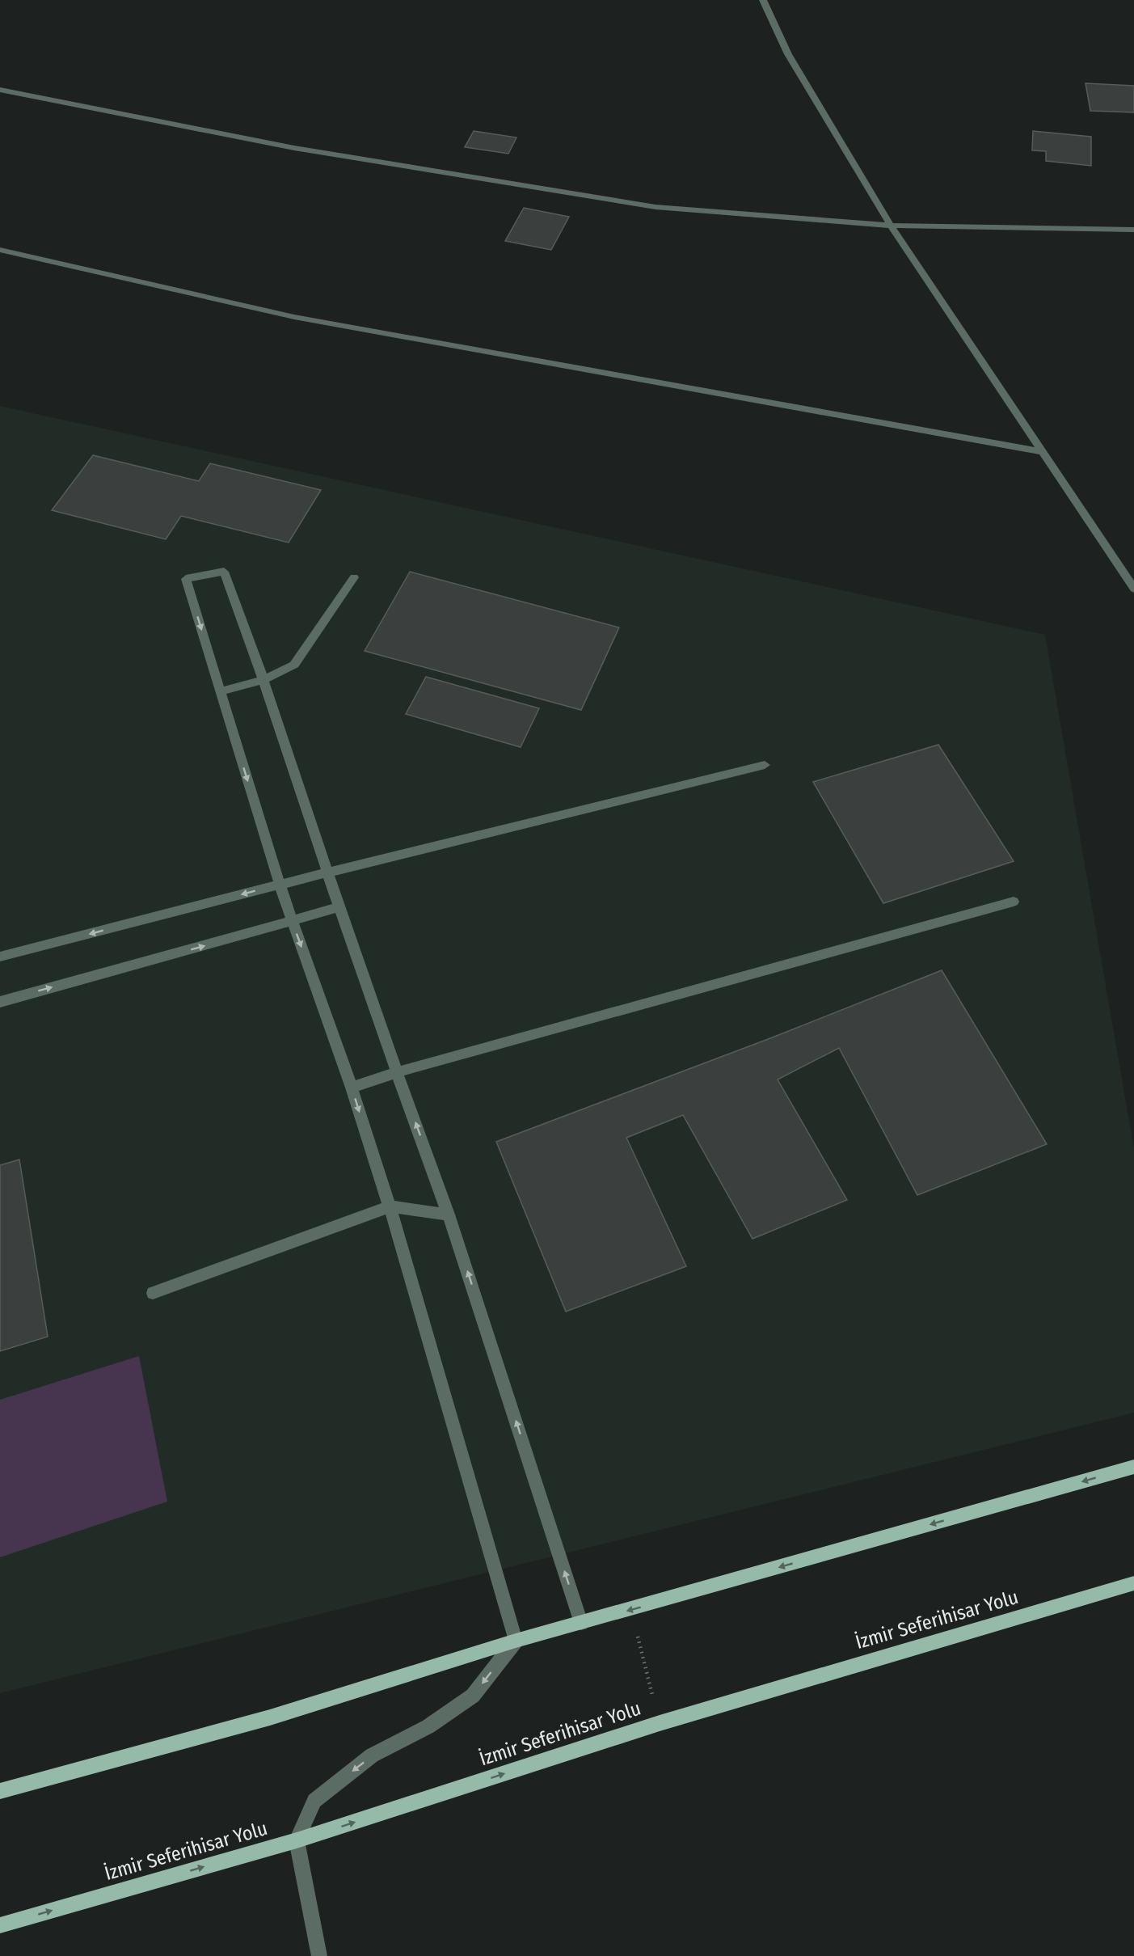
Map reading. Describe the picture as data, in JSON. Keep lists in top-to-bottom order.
{
  "streets": {
    "main road": ["İzmir Seferihisar Yolu"]
  },
  "one_way": ["İzmir Seferihisar Yolu"]
}
